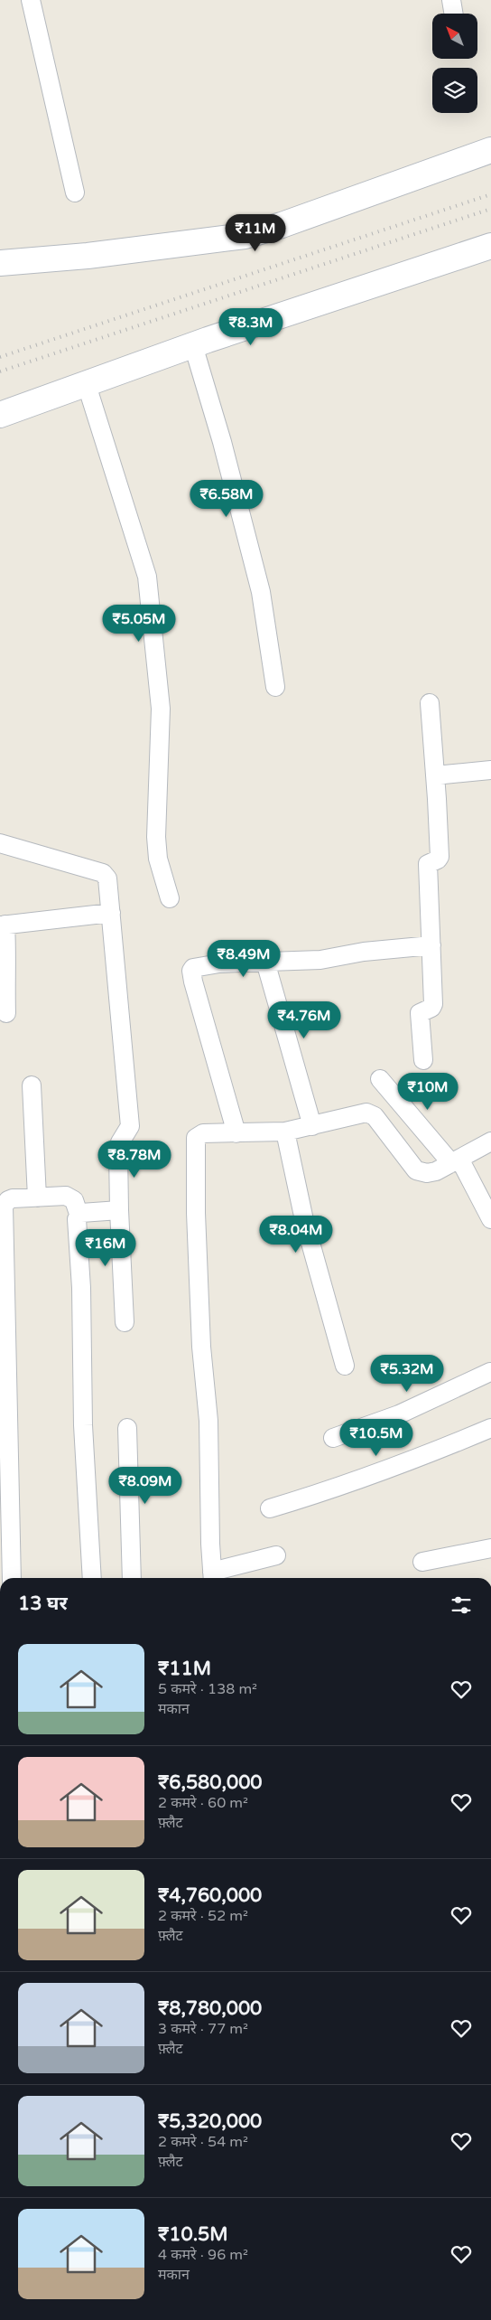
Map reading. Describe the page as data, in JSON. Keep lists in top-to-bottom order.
{
  "north": "top left",
  "page": {
    "price": [
      "₹11M",
      "₹8.3M",
      "₹6.58M",
      "₹5.05M",
      "₹8.49M",
      "₹4.76M",
      "₹10M",
      "₹8.78M",
      "₹8.04M",
      "₹16M",
      "₹5.32M",
      "₹10.5M",
      "₹8.09M"
    ],
    "heading": "13 घर",
    "list": [
      {
        "name": "₹11M",
        "note": "5 कमरे · 138 m² · मकान"
      },
      {
        "name": "₹6,580,000",
        "note": "2 कमरे · 60 m² · फ़्लैट"
      },
      {
        "name": "₹4,760,000",
        "note": "2 कमरे · 52 m² · फ़्लैट"
      },
      {
        "name": "₹8,780,000",
        "note": "3 कमरे · 77 m² · फ़्लैट"
      },
      {
        "name": "₹5,320,000",
        "note": "2 कमरे · 54 m² · फ़्लैट"
      },
      {
        "name": "₹10.5M",
        "note": "4 कमरे · 96 m² · मकान"
      }
    ]
  }
}
